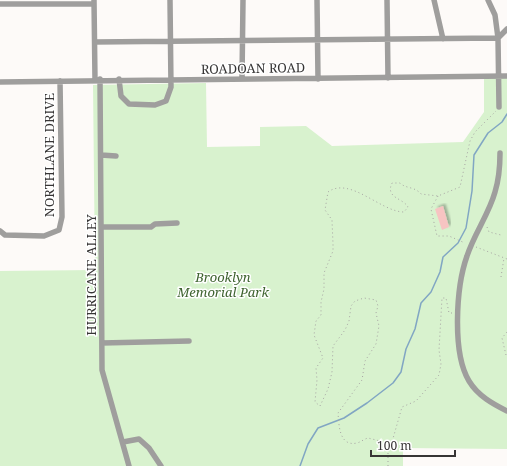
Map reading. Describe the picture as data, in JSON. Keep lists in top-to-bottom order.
{
  "streets": {
    "street": ["ROADOAN ROAD", "NORTHLANE DRIVE", "HURRICANE ALLEY"]
  },
  "crossings": [
    ["ROADOAN ROAD", "NORTHLANE DRIVE"],
    ["ROADOAN ROAD", "HURRICANE ALLEY"]
  ],
  "parks": ["Brooklyn Memorial Park"],
  "scale_bar": "100 m"
}
